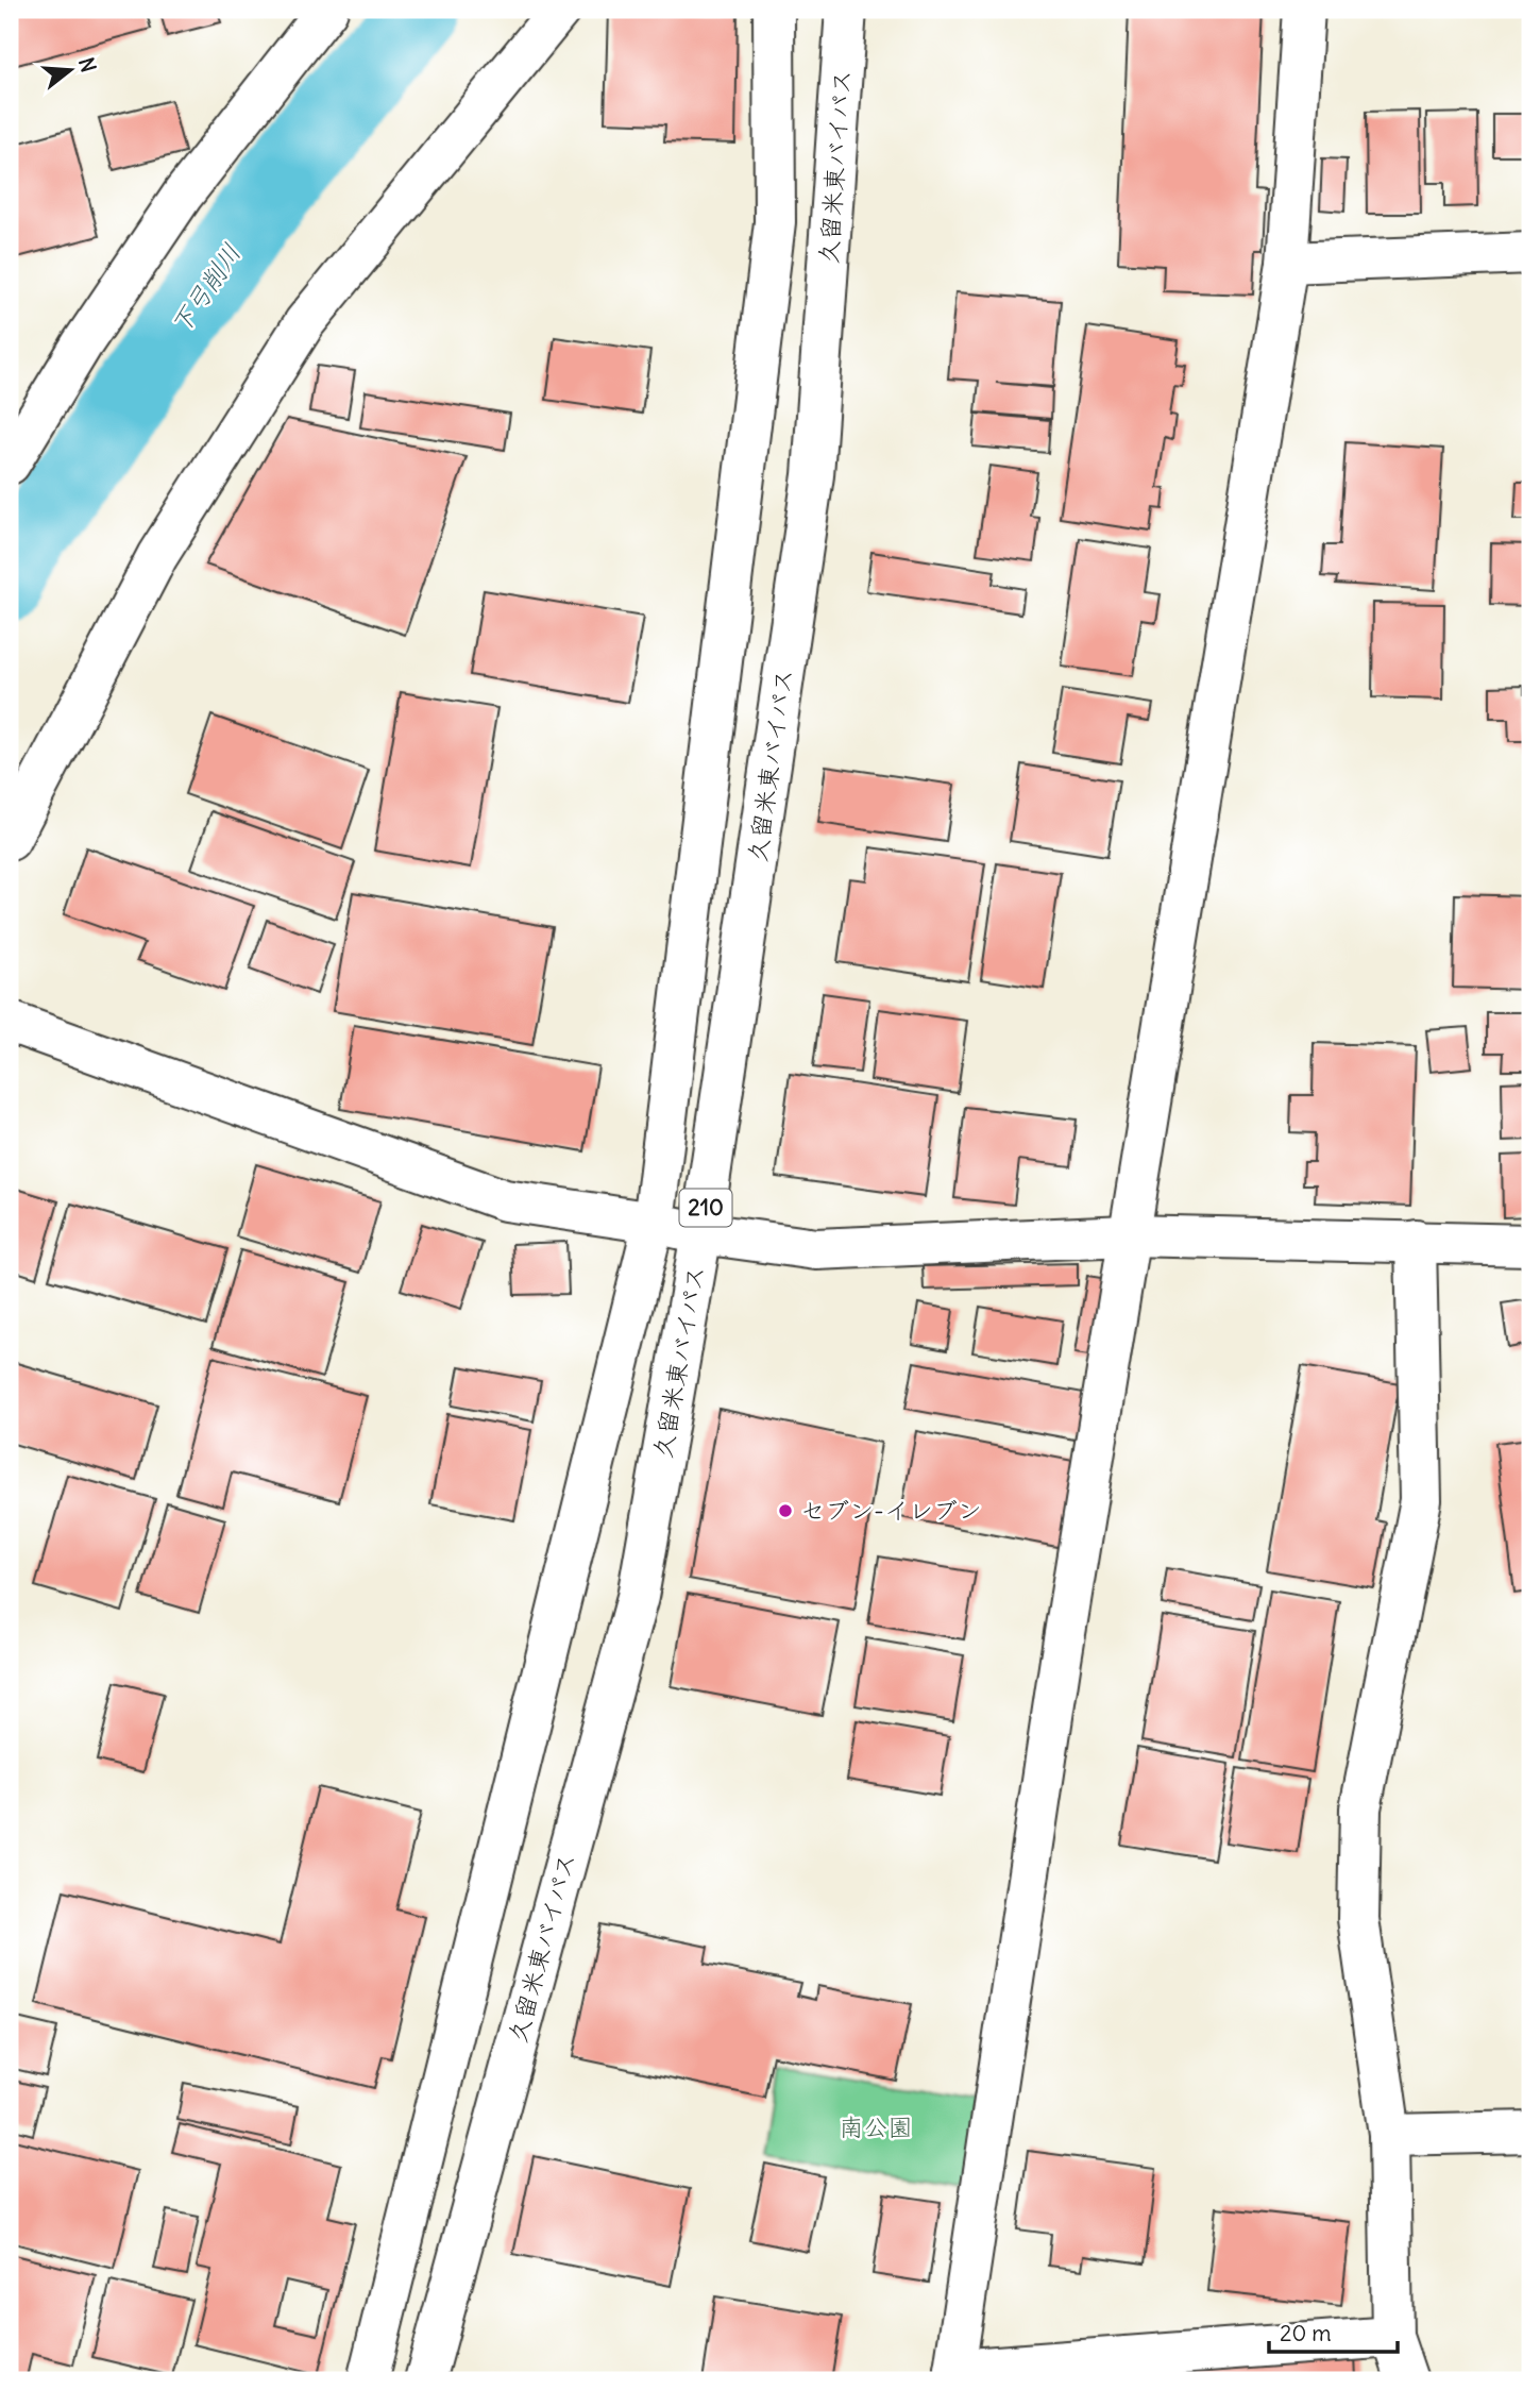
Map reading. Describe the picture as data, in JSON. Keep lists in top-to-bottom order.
{
  "streets": {
    "main road": ["久留米東バイパス", "210"]
  },
  "water": ["下弓削川"],
  "parks": ["南公園"],
  "places": ["セブン-イレブン"],
  "scale_bar": "20 m",
  "north": "right"
}
